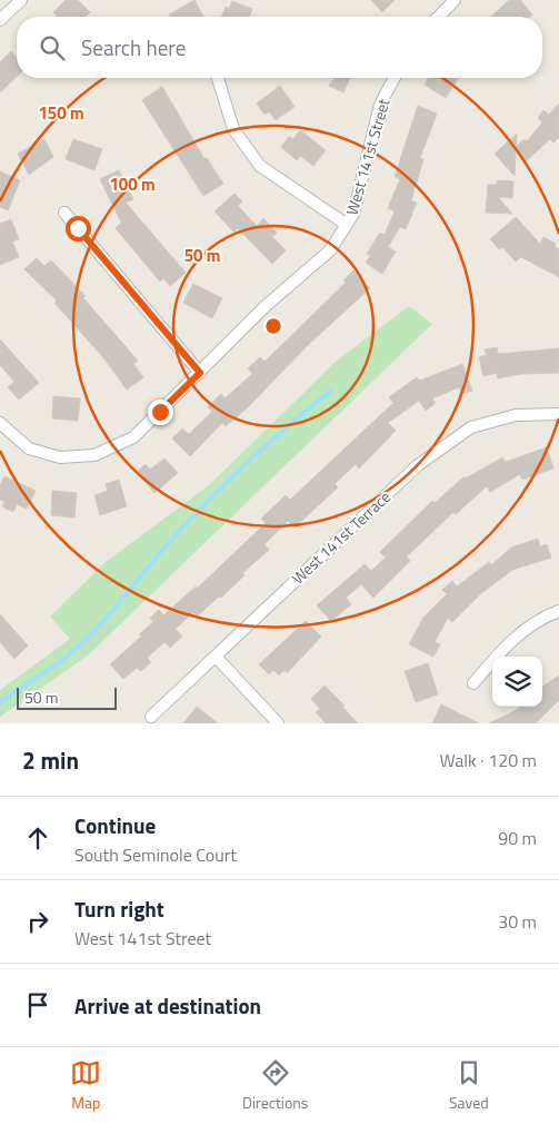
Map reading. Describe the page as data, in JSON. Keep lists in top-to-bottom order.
{
  "streets": {
    "street": ["West 141st Street", "West 141st Terrace"]
  },
  "scale_bar": "50 m",
  "page": {
    "search": "Search here",
    "scale": "50 m",
    "heading": ["2 min", "Walk · 120 m"],
    "list": [
      ["Continue", "South Seminole Court", "90 m"],
      ["Turn right", "West 141st Street", "30 m"],
      "Arrive at destination"
    ],
    "nav": ["Map", "Directions", "Saved"]
  },
  "rings": ["150 m", "100 m", "50 m"]
}
